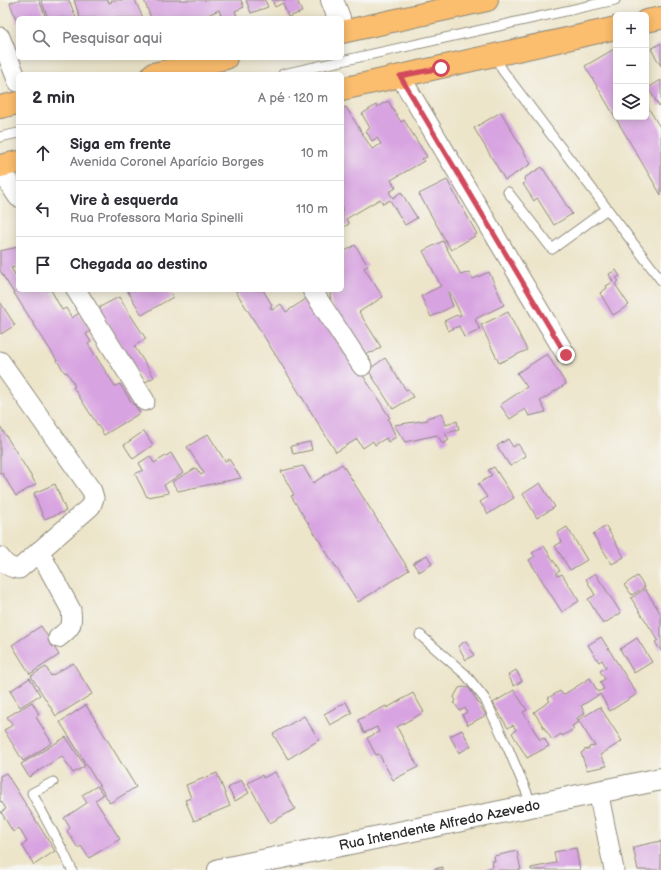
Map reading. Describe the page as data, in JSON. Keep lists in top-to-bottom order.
{
  "streets": {
    "street": ["Rua Intendente Alfredo Azevedo"]
  },
  "page": {
    "map_buttons": ["+", "−"],
    "search": "Pesquisar aqui",
    "heading": ["2 min", "A pé · 120 m"],
    "list": [
      ["Siga em frente", "Avenida Coronel Aparício Borges", "10 m"],
      ["Vire à esquerda", "Rua Professora Maria Spinelli", "110 m"],
      "Chegada ao destino"
    ]
  }
}
